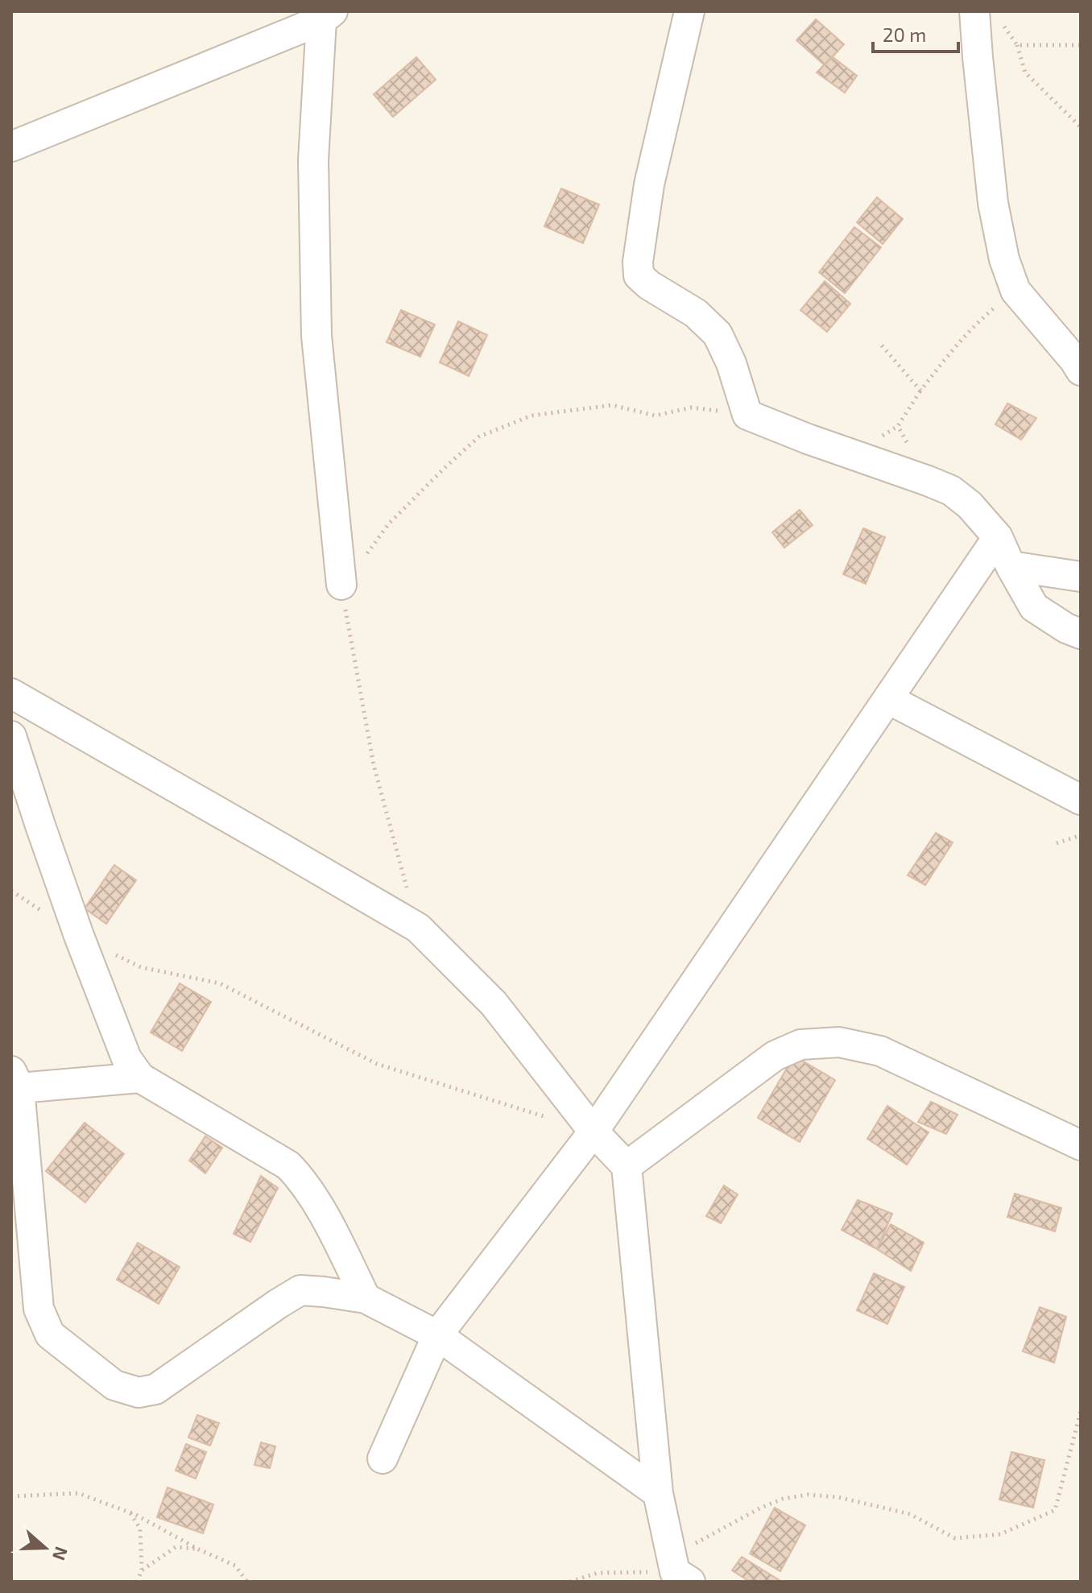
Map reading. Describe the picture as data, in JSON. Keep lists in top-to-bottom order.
{
  "scale_bar": "20 m",
  "north": "right"
}
